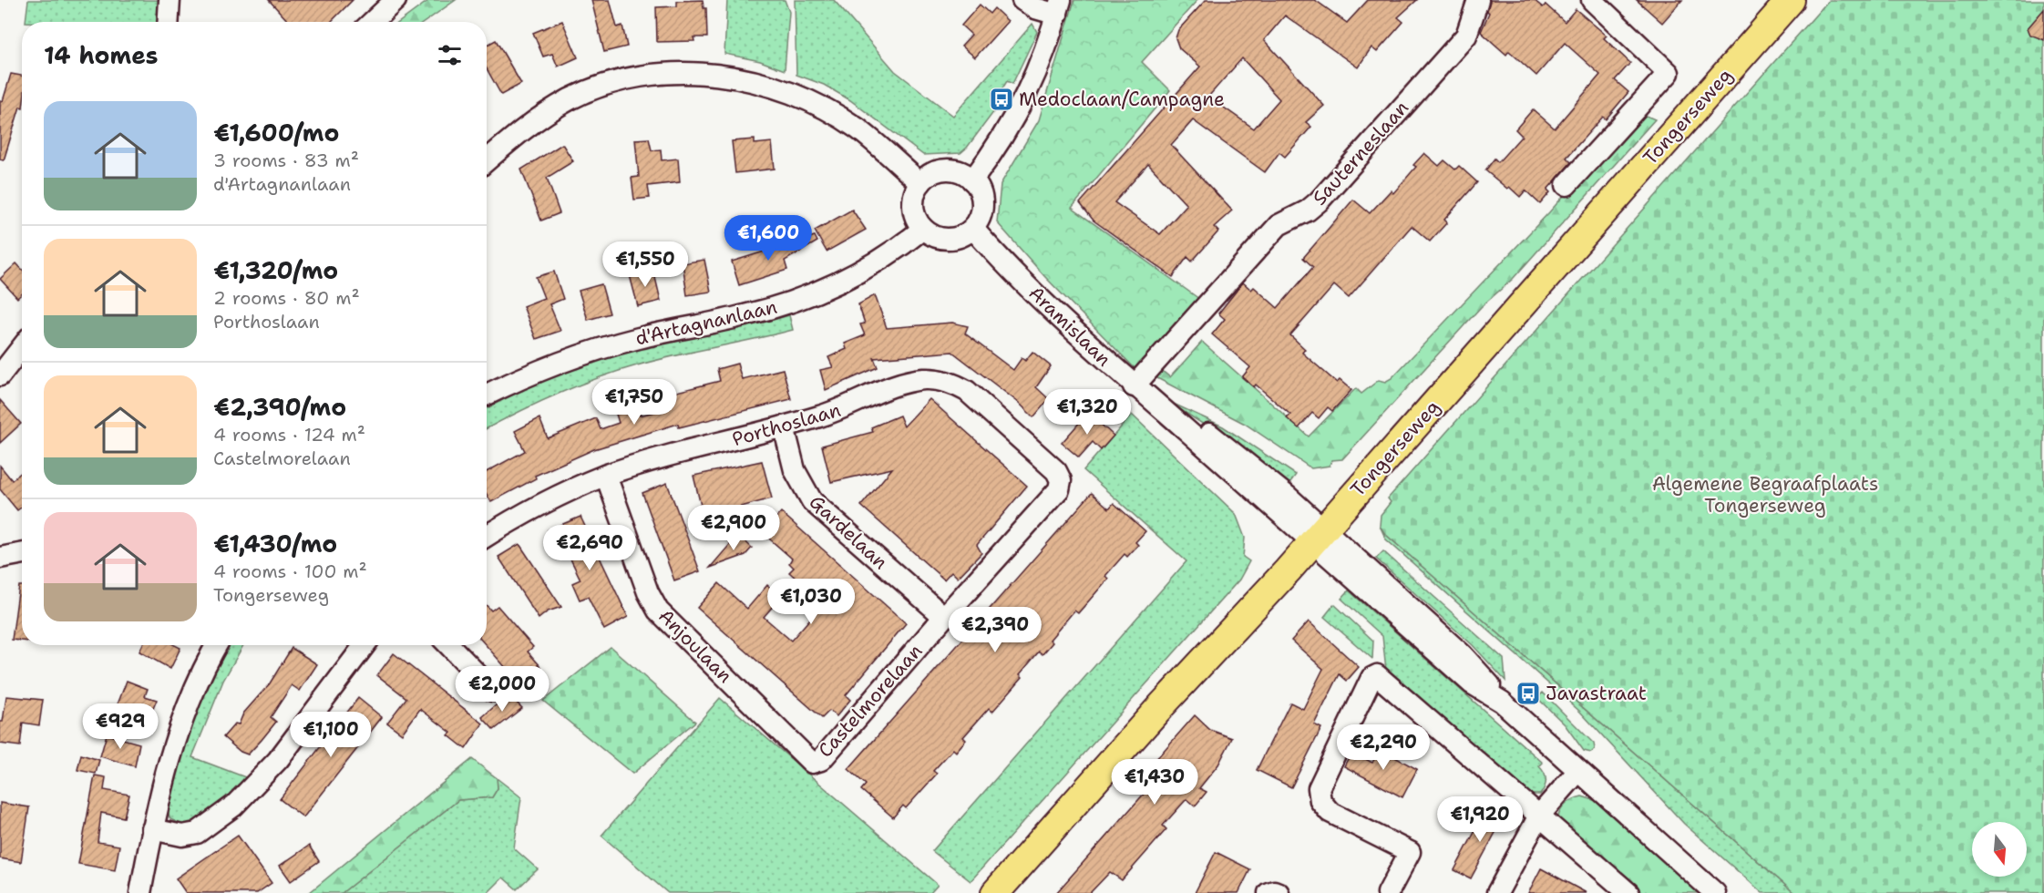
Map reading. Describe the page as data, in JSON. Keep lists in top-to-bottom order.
{
  "streets": {
    "main road": ["Tongerseweg"],
    "street": [
      "Sauterneslaan",
      "d'Artagnanlaan",
      "Aramislaan",
      "Porthoslaan",
      "Gardelaan",
      "Anjoulaan",
      "Castelmorelaan"
    ]
  },
  "crossings": [
    ["Tongerseweg", "Aramislaan"],
    ["Sauterneslaan", "Aramislaan"],
    ["d'Artagnanlaan", "Aramislaan"],
    ["Porthoslaan", "Gardelaan"],
    ["Porthoslaan", "Anjoulaan"],
    ["Porthoslaan", "Castelmorelaan"],
    ["Gardelaan", "Castelmorelaan"],
    ["Anjoulaan", "Castelmorelaan"]
  ],
  "parks": ["Algemene Begraafplaats Tongerseweg"],
  "places": {
    "bus stop": ["Medoclaan/Campagne", "Javastraat"]
  },
  "north": "bottom",
  "page": {
    "heading": "14 homes",
    "list": [
      {
        "name": "€1,600/mo",
        "note": "3 rooms · 83 m² · d'Artagnanlaan"
      },
      {
        "name": "€1,320/mo",
        "note": "2 rooms · 80 m² · Porthoslaan"
      },
      {
        "name": "€2,390/mo",
        "note": "4 rooms · 124 m² · Castelmorelaan"
      },
      {
        "name": "€1,430/mo",
        "note": "4 rooms · 100 m² · Tongerseweg"
      }
    ],
    "price": [
      "€1,600",
      "€1,550",
      "€1,750",
      "€1,320",
      "€2,900",
      "€2,690",
      "€1,030",
      "€2,390",
      "€2,000",
      "€929",
      "€1,100",
      "€2,290",
      "€1,430",
      "€1,920"
    ]
  }
}
